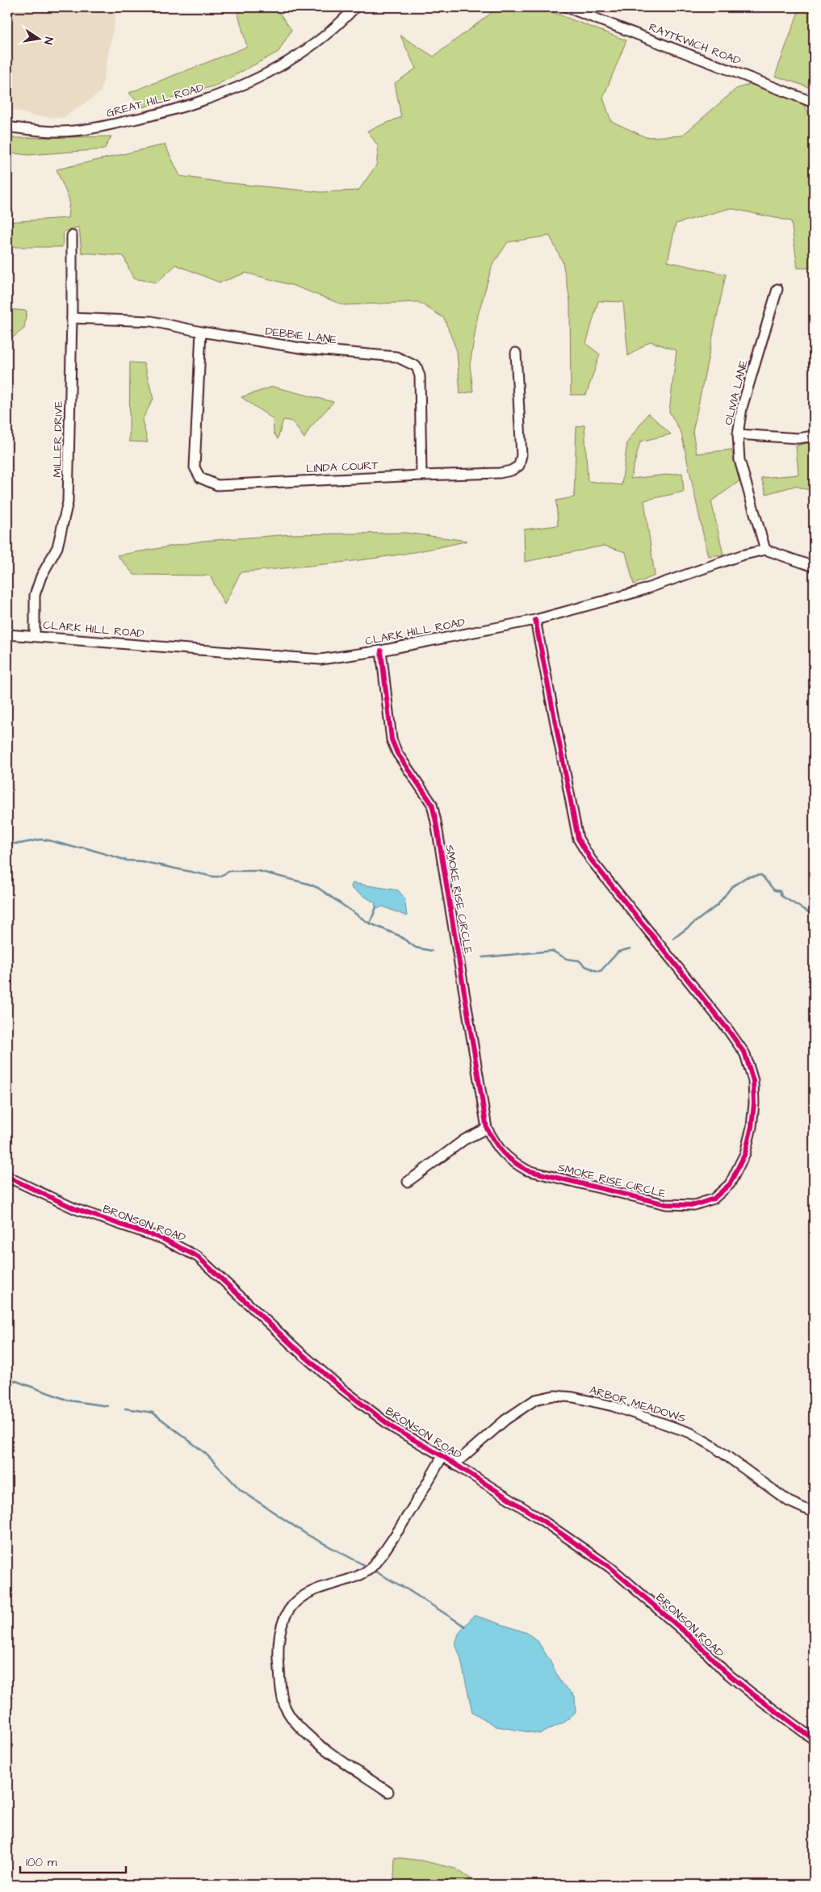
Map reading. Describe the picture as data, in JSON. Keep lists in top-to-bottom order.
{
  "streets": {
    "street": [
      "RAYTKWICH ROAD",
      "GREAT HILL ROAD",
      "DEBBIE LANE",
      "OLIVIA LANE",
      "MILLER DRIVE",
      "LINDA COURT",
      "CLARK HILL ROAD",
      "SMOKE RISE CIRCLE",
      "BRONSON ROAD",
      "ARBOR MEADOWS"
    ]
  },
  "crossings": [
    ["DEBBIE LANE", "MILLER DRIVE"],
    ["DEBBIE LANE", "LINDA COURT"],
    ["OLIVIA LANE", "CLARK HILL ROAD"],
    ["MILLER DRIVE", "CLARK HILL ROAD"],
    ["CLARK HILL ROAD", "SMOKE RISE CIRCLE"],
    ["BRONSON ROAD", "ARBOR MEADOWS"]
  ],
  "scale_bar": "100 m",
  "north": "right"
}
